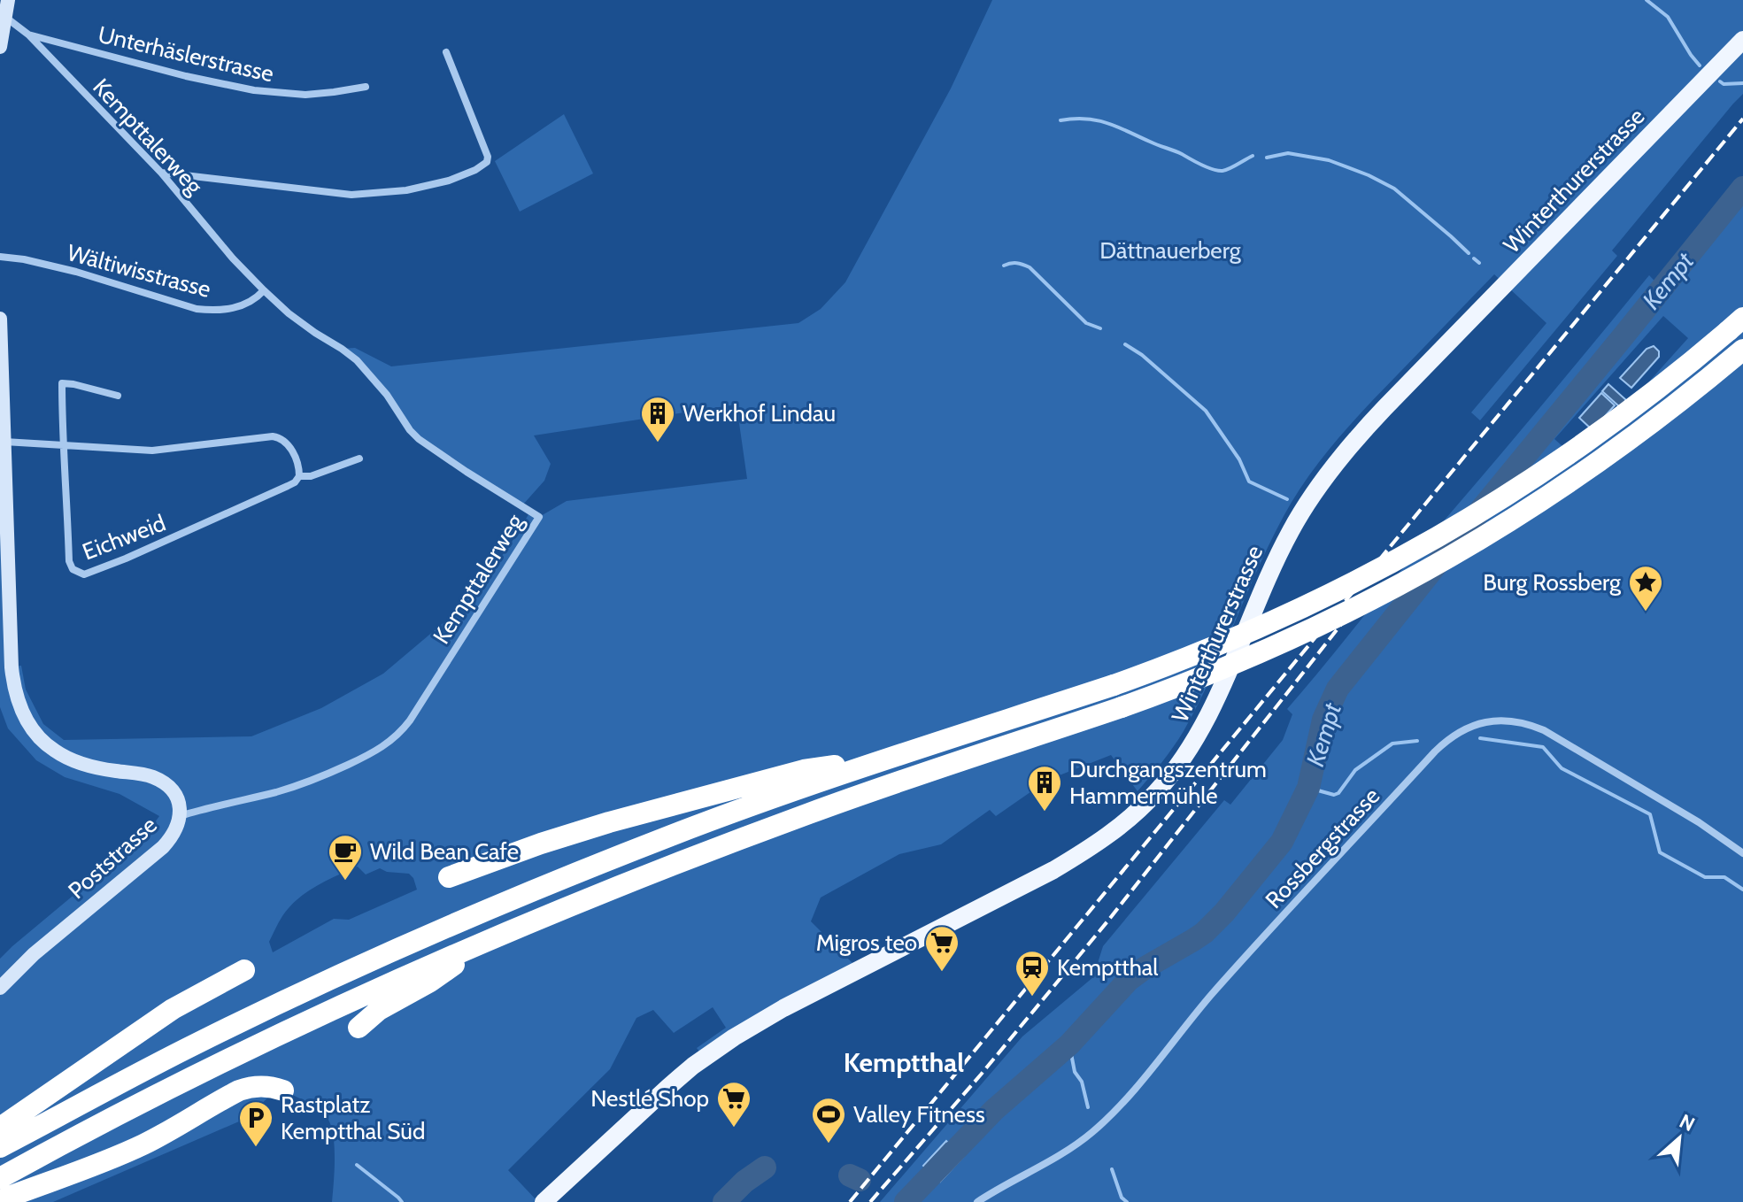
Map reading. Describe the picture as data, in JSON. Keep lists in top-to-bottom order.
{
  "streets": {
    "main road": ["Winterthurerstrasse"],
    "street": [
      "Unterhäslerstrasse",
      "Kempttalerweg",
      "Wältiwisstrasse",
      "Eichweid",
      "Rossbergstrasse",
      "Poststrasse"
    ]
  },
  "crossings": [
    ["Unterhäslerstrasse", "Kempttalerweg"],
    ["Kempttalerweg", "Wältiwisstrasse"],
    ["Kempttalerweg", "Poststrasse"]
  ],
  "districts": ["Kemptthal"],
  "water": ["Kempt"],
  "parks": ["Dättnauerberg"],
  "places": {
    "building": ["Werkhof Lindau", "Durchgangszentrum Hammermühle"],
    "place": ["Burg Rossberg"],
    "cafe": ["Wild Bean Cafe"],
    "supermarket": ["Migros teo", "Nestlé Shop"],
    "station": ["Kemptthal"],
    "sports": ["Valley Fitness"],
    "parking": ["Rastplatz Kemptthal Süd"]
  },
  "north": "top right"
}
